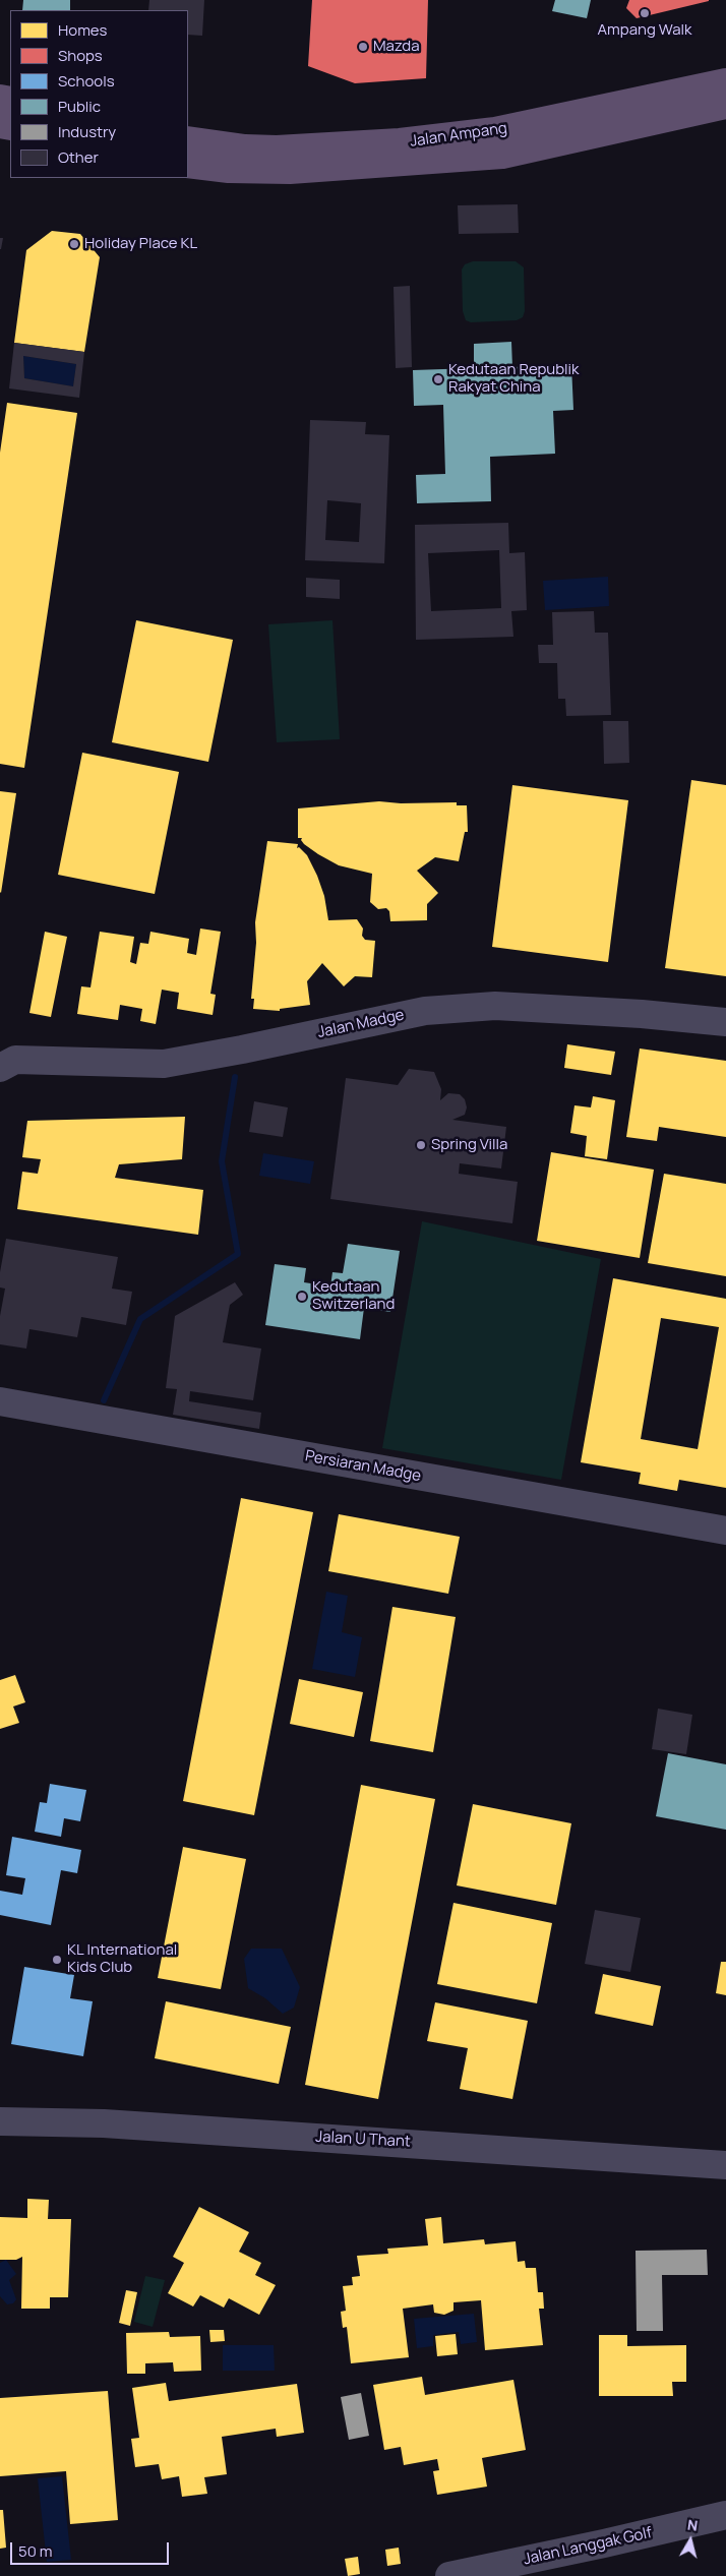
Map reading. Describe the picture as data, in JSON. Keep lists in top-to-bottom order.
{
  "streets": {
    "main road": ["Jalan Ampang"],
    "street": [
      "Jalan Madge",
      "Persiaran Madge",
      "Jalan U Thant",
      "Jalan Langgak Golf"
    ]
  },
  "places": [
    "Ampang Walk",
    "Mazda",
    "Holiday Place KL",
    "Kedutaan Republik Rakyat China",
    "Spring Villa",
    "Kedutaan Switzerland",
    "KL International Kids Club"
  ],
  "legend": [
    "Homes",
    "Shops",
    "Schools",
    "Public",
    "Industry",
    "Other"
  ],
  "scale_bar": "50 m",
  "north": "top"
}
